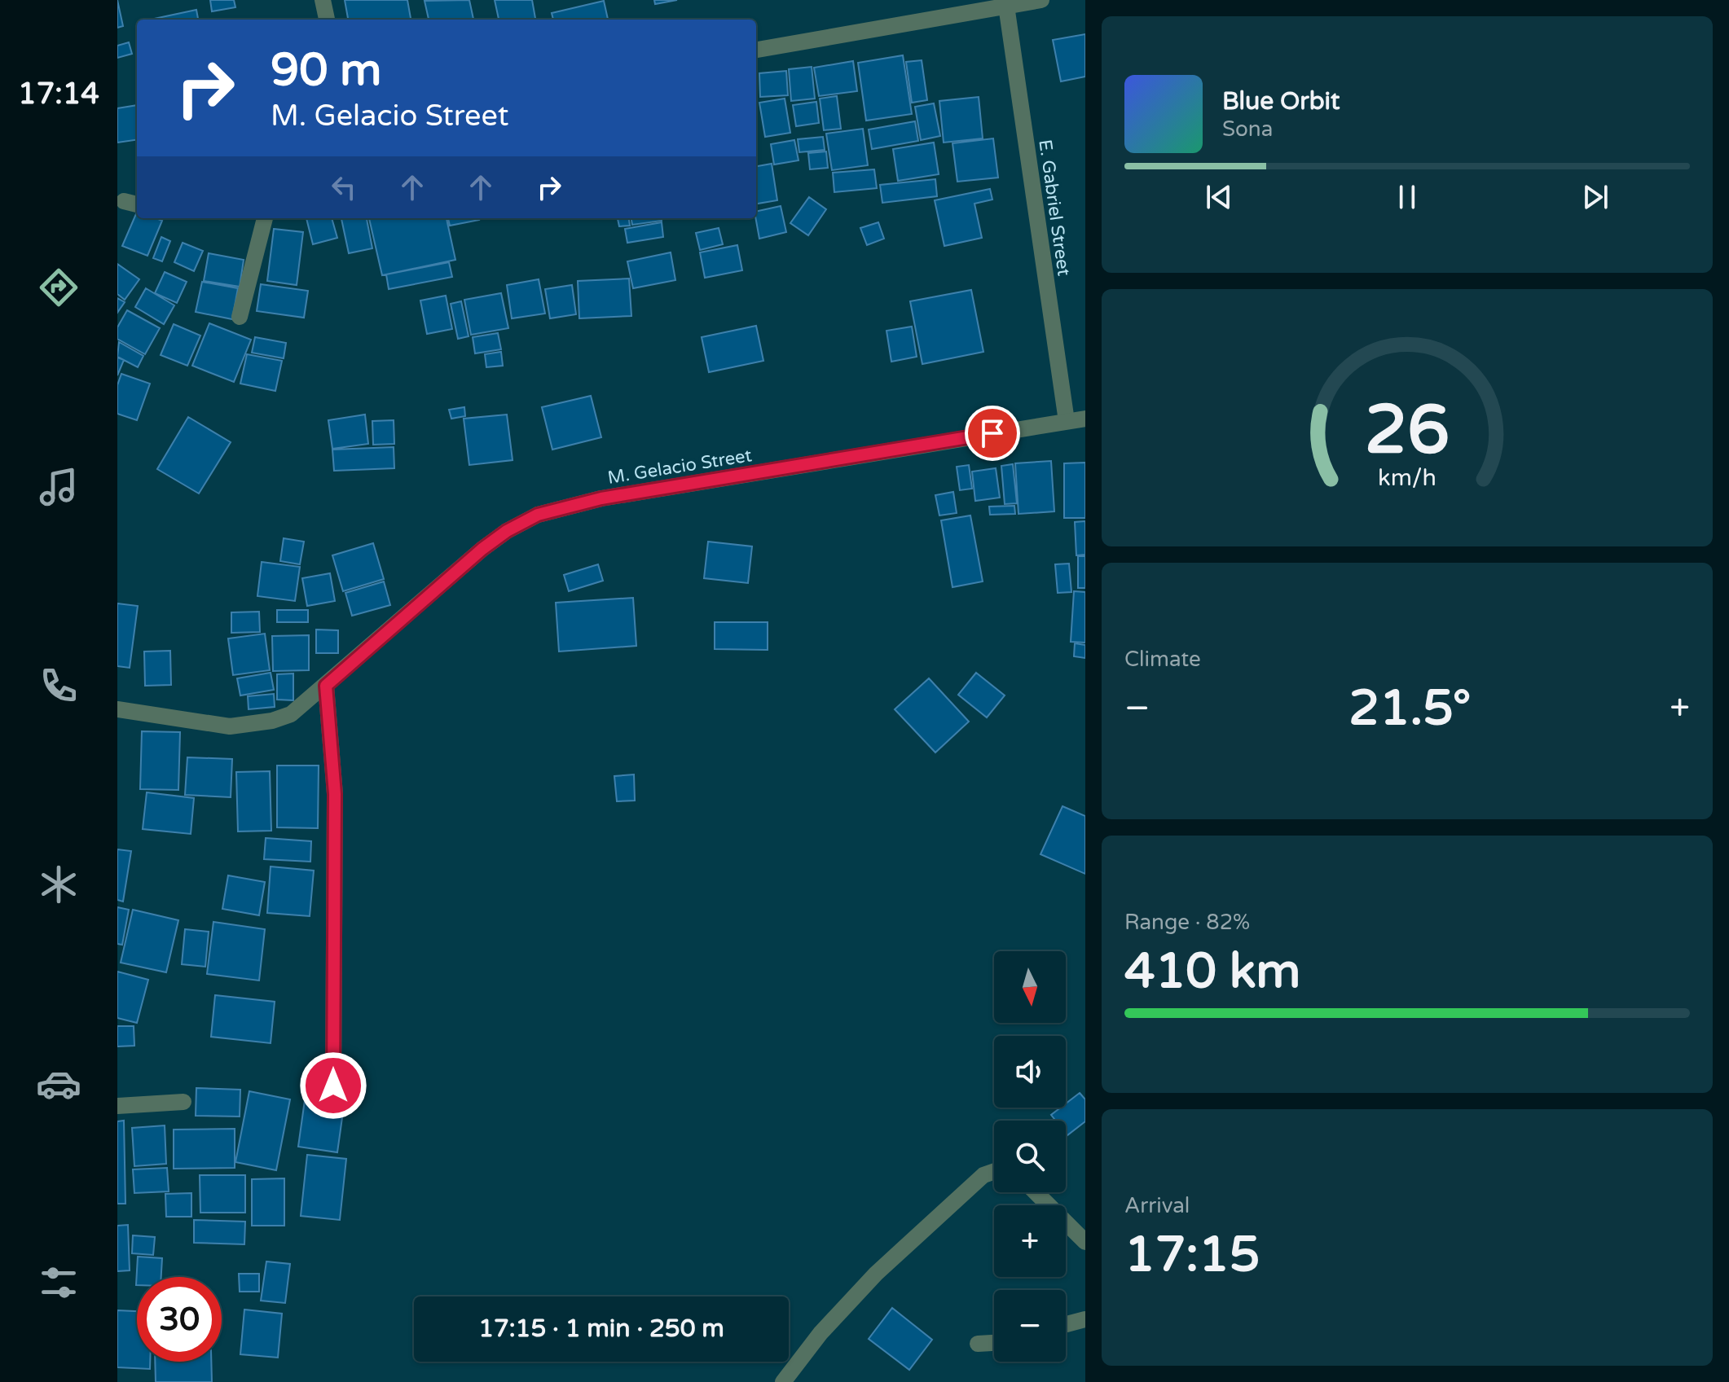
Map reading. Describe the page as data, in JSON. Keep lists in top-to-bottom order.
{
  "streets": {
    "street": ["E. Gabriel Street", "M. Gelacio Street"]
  },
  "crossings": [
    ["E. Gabriel Street", "M. Gelacio Street"]
  ],
  "north": "bottom",
  "page": {
    "tabs": "17:14",
    "turn": ["90 m", "M. Gelacio Street"],
    "song": ["Blue Orbit", "Sona"],
    "tile": [
      "Climate",
      ["Range · 82%", "410 km"],
      ["Arrival", "17:15"]
    ],
    "heat": ["−", "21.5°", "+"],
    "map_buttons": ["+", "−"],
    "limit": "30",
    "trip": "17:15 · 1 min · 250 m",
    "gauge": ["26", "km/h"]
  }
}
